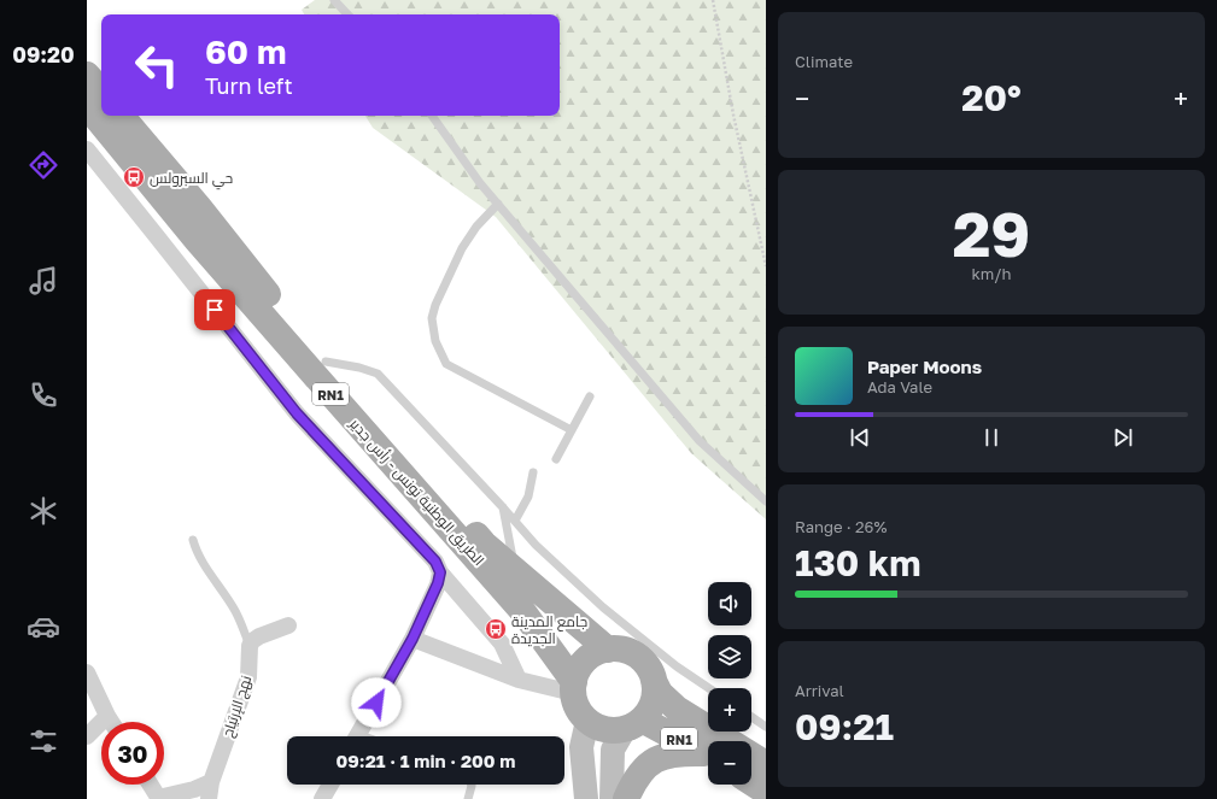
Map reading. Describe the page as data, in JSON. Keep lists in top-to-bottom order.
{
  "streets": {
    "main road": ["RN1", "الطريق الوطنية تونس - رأس جدير"],
    "street": ["نهج الإرتياح"]
  },
  "crossings": [
    ["RN1", "الطريق الوطنية تونس - رأس جدير"]
  ],
  "places": {
    "bus stop": ["حي السبرولس", "جامع المدينة الجديدة"]
  },
  "page": {
    "tabs": "09:20",
    "tile": [
      "Climate",
      ["29", "km/h"],
      ["Range · 26%", "130 km"],
      ["Arrival", "09:21"]
    ],
    "turn": ["60 m", "Turn left"],
    "heat": ["−", "20°", "+"],
    "song": ["Paper Moons", "Ada Vale"],
    "map_buttons": ["+", "−"],
    "limit": "30",
    "trip": "09:21 · 1 min · 200 m"
  }
}
